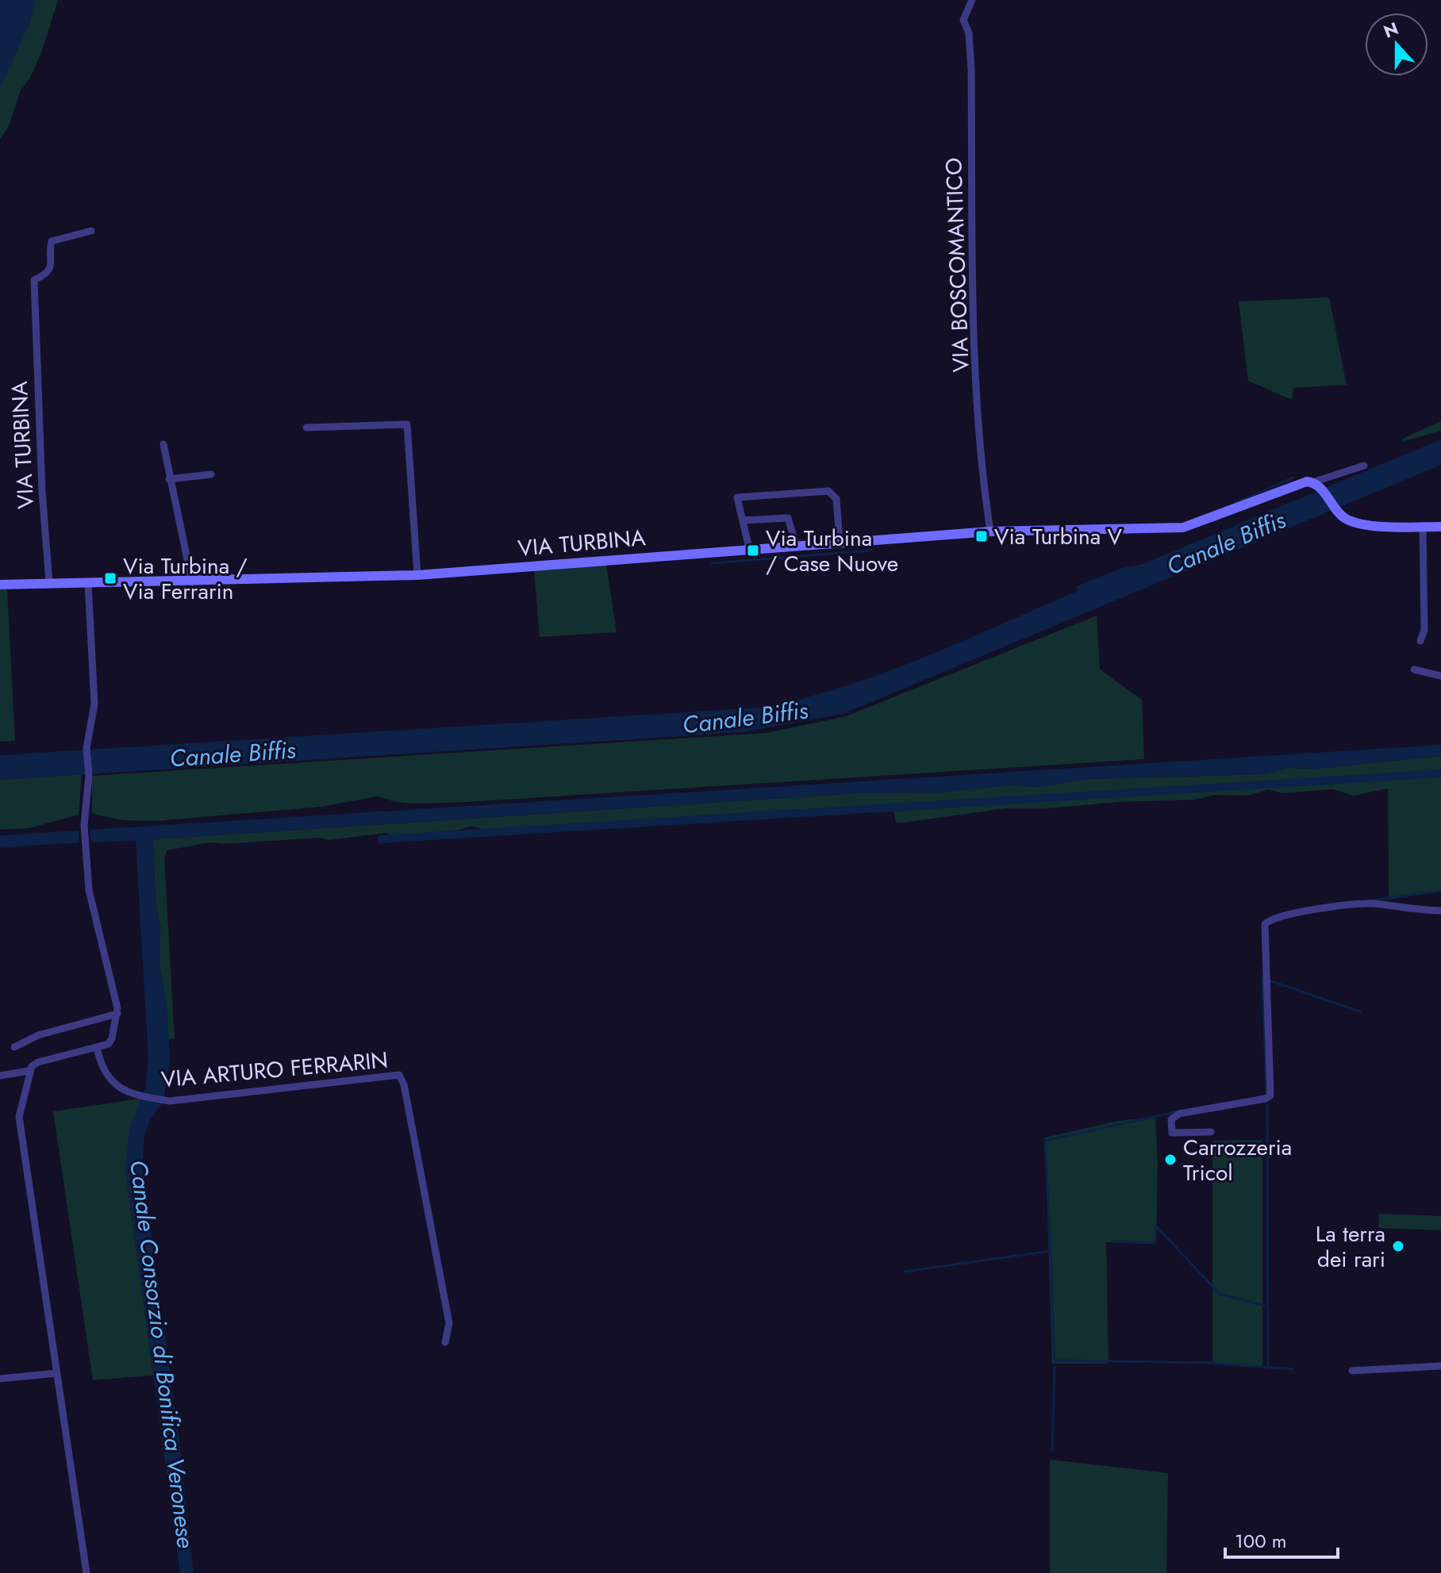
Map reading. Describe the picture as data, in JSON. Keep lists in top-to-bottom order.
{
  "streets": {
    "street": ["VIA BOSCOMANTICO", "VIA TURBINA", "VIA ARTURO FERRARIN"]
  },
  "crossings": [
    ["VIA BOSCOMANTICO", "VIA TURBINA"]
  ],
  "water": ["Canale Biffis", "Canale Consorzio di Bonifica Veronese"],
  "places": {
    "transit": ["Via Turbina V", "Via Turbina / Case Nuove", "Via Turbina / Via Ferrarin"],
    "other": ["Carrozzeria Tricol", "La terra dei rari"]
  },
  "scale_bar": "100 m",
  "north": "top"
}
